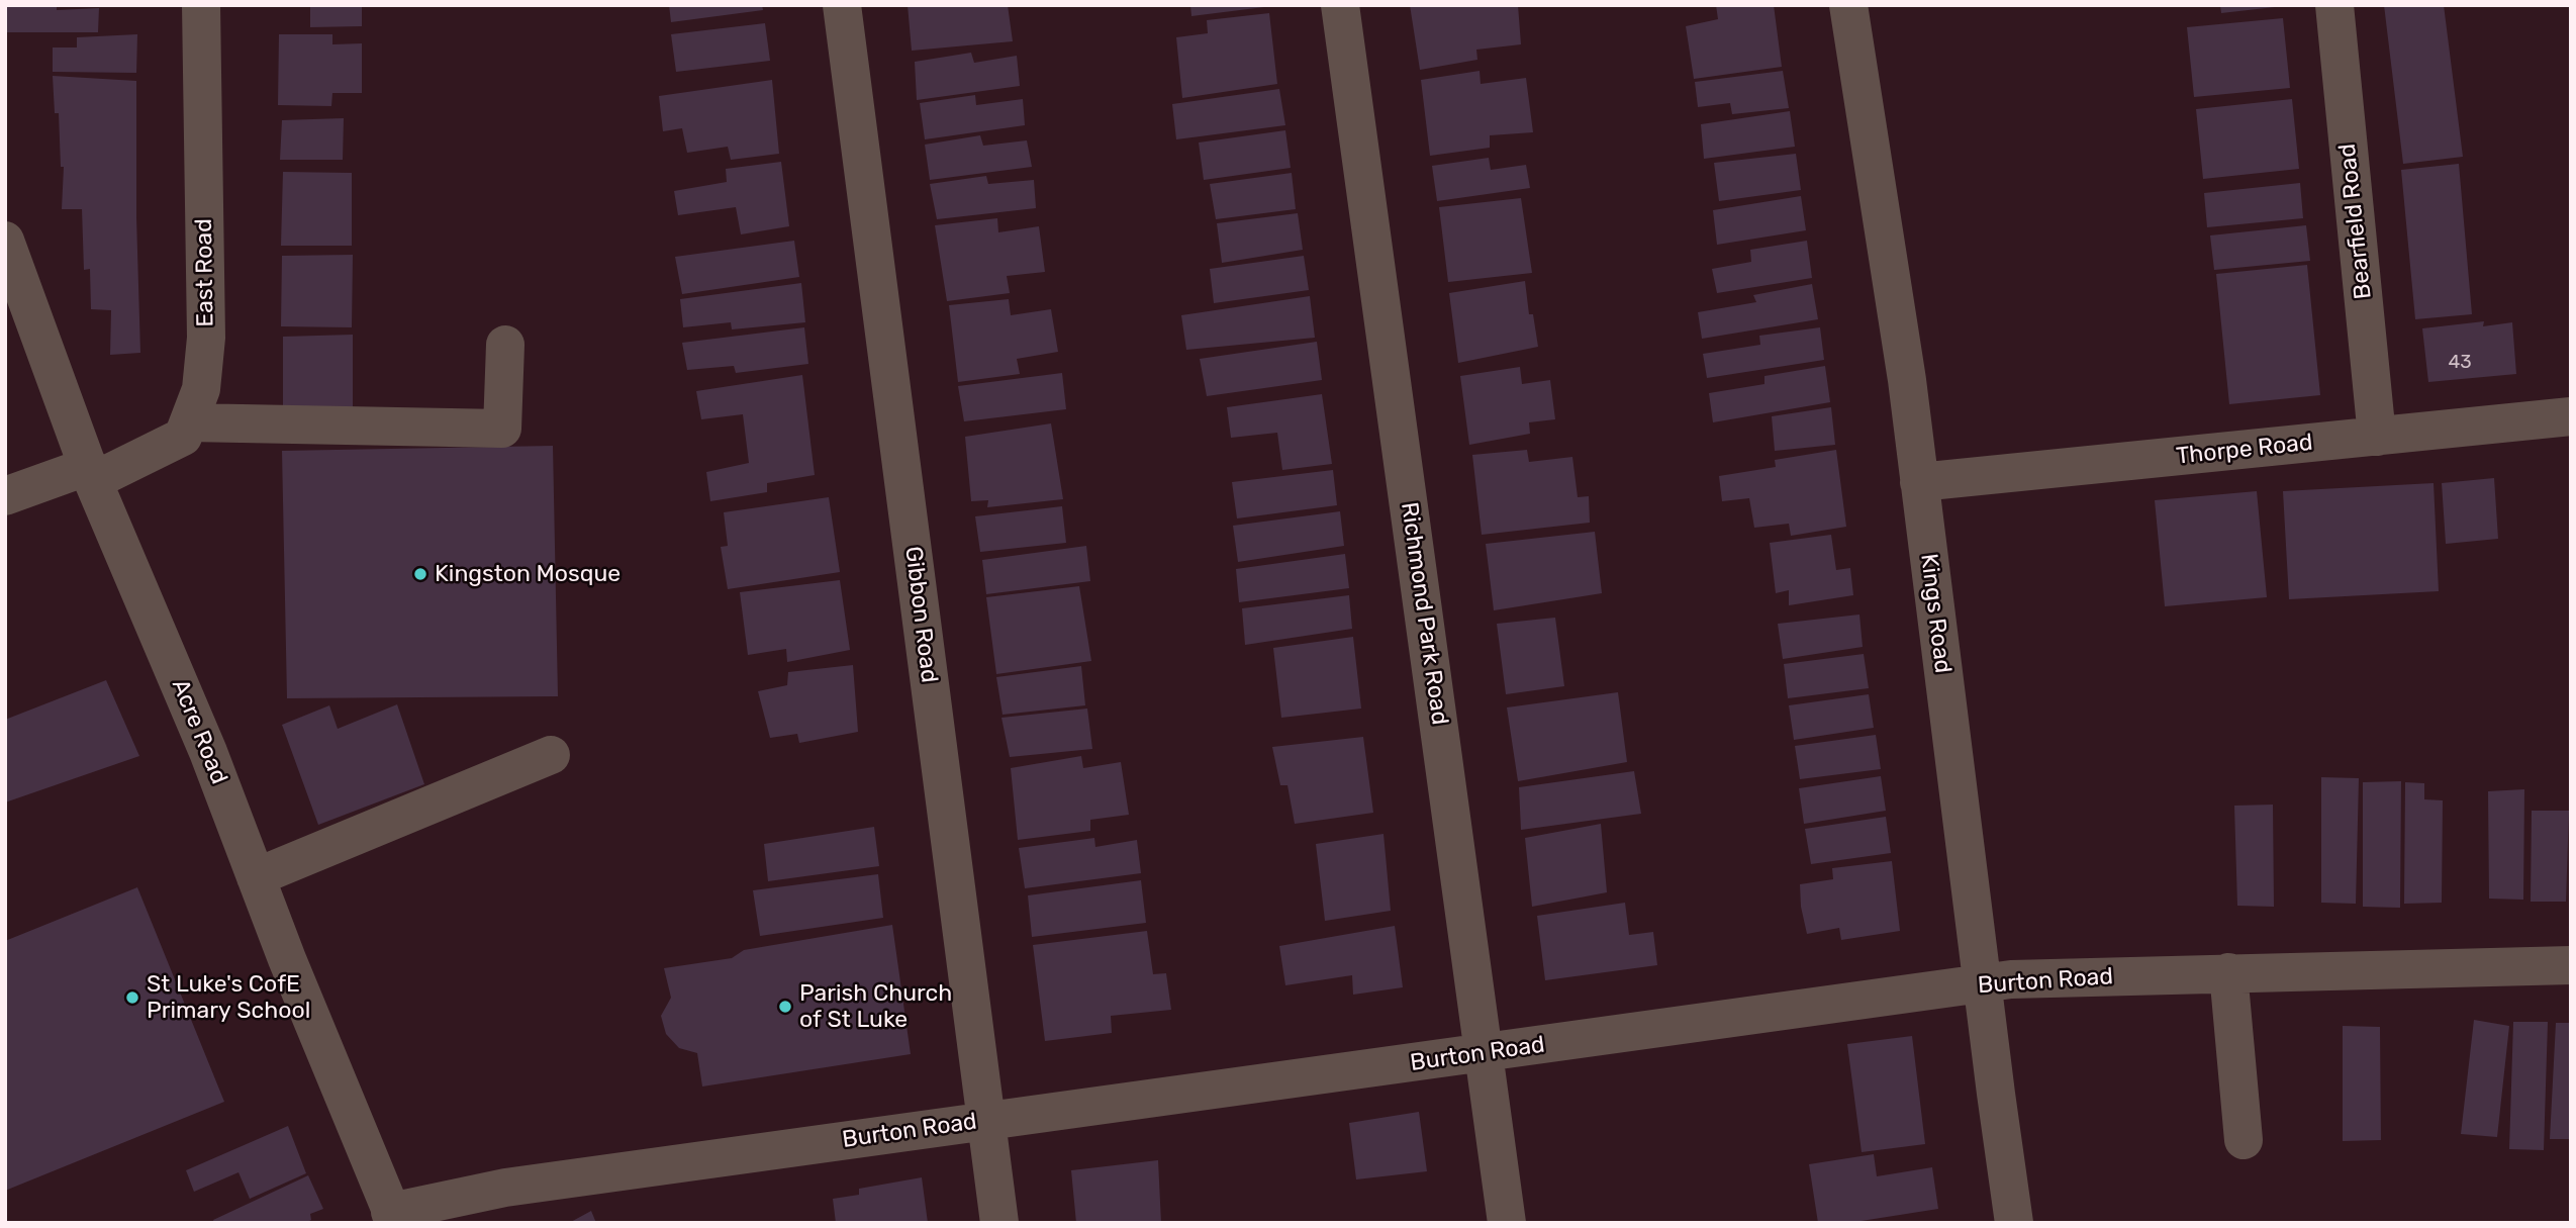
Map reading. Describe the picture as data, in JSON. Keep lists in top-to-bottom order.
{
  "streets": {
    "street": [
      "Bearfield Road",
      "East Road",
      "Thorpe Road",
      "Richmond Park Road",
      "Kings Road",
      "Gibbon Road",
      "Acre Road",
      "Burton Road"
    ]
  },
  "crossings": [
    ["Bearfield Road", "Thorpe Road"],
    ["East Road", "Acre Road"],
    ["Thorpe Road", "Kings Road"],
    ["Richmond Park Road", "Burton Road"],
    ["Kings Road", "Burton Road"],
    ["Gibbon Road", "Burton Road"],
    ["Acre Road", "Burton Road"]
  ],
  "places": ["Kingston Mosque", "St Luke's CofE Primary School", "Parish Church of St Luke"],
  "house_numbers": ["43"]
}
